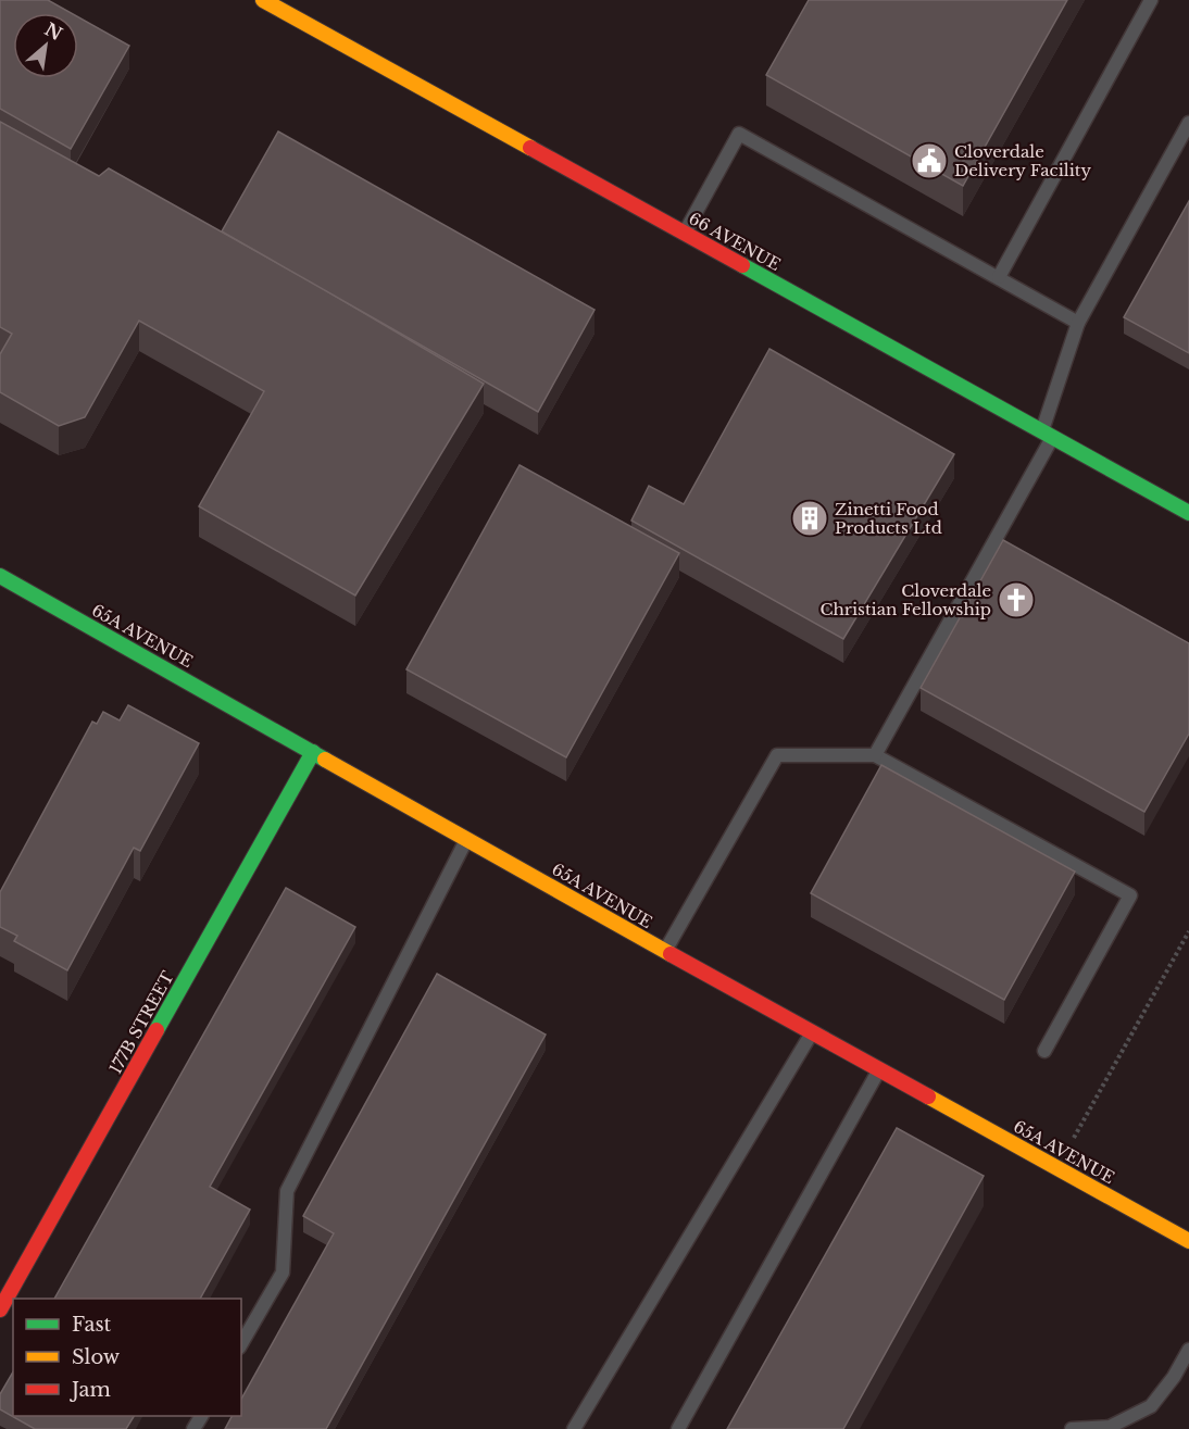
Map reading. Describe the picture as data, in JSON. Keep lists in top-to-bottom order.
{
  "streets": {
    "street": ["66 AVENUE", "65A AVENUE", "177B STREET"]
  },
  "crossings": [
    ["65A AVENUE", "177B STREET"]
  ],
  "places": {
    "public building": ["Cloverdale Delivery Facility"],
    "building": ["Zinetti Food Products Ltd"],
    "church": ["Cloverdale Christian Fellowship"]
  },
  "legend": ["Fast", "Slow", "Jam"],
  "north": "top right"
}
